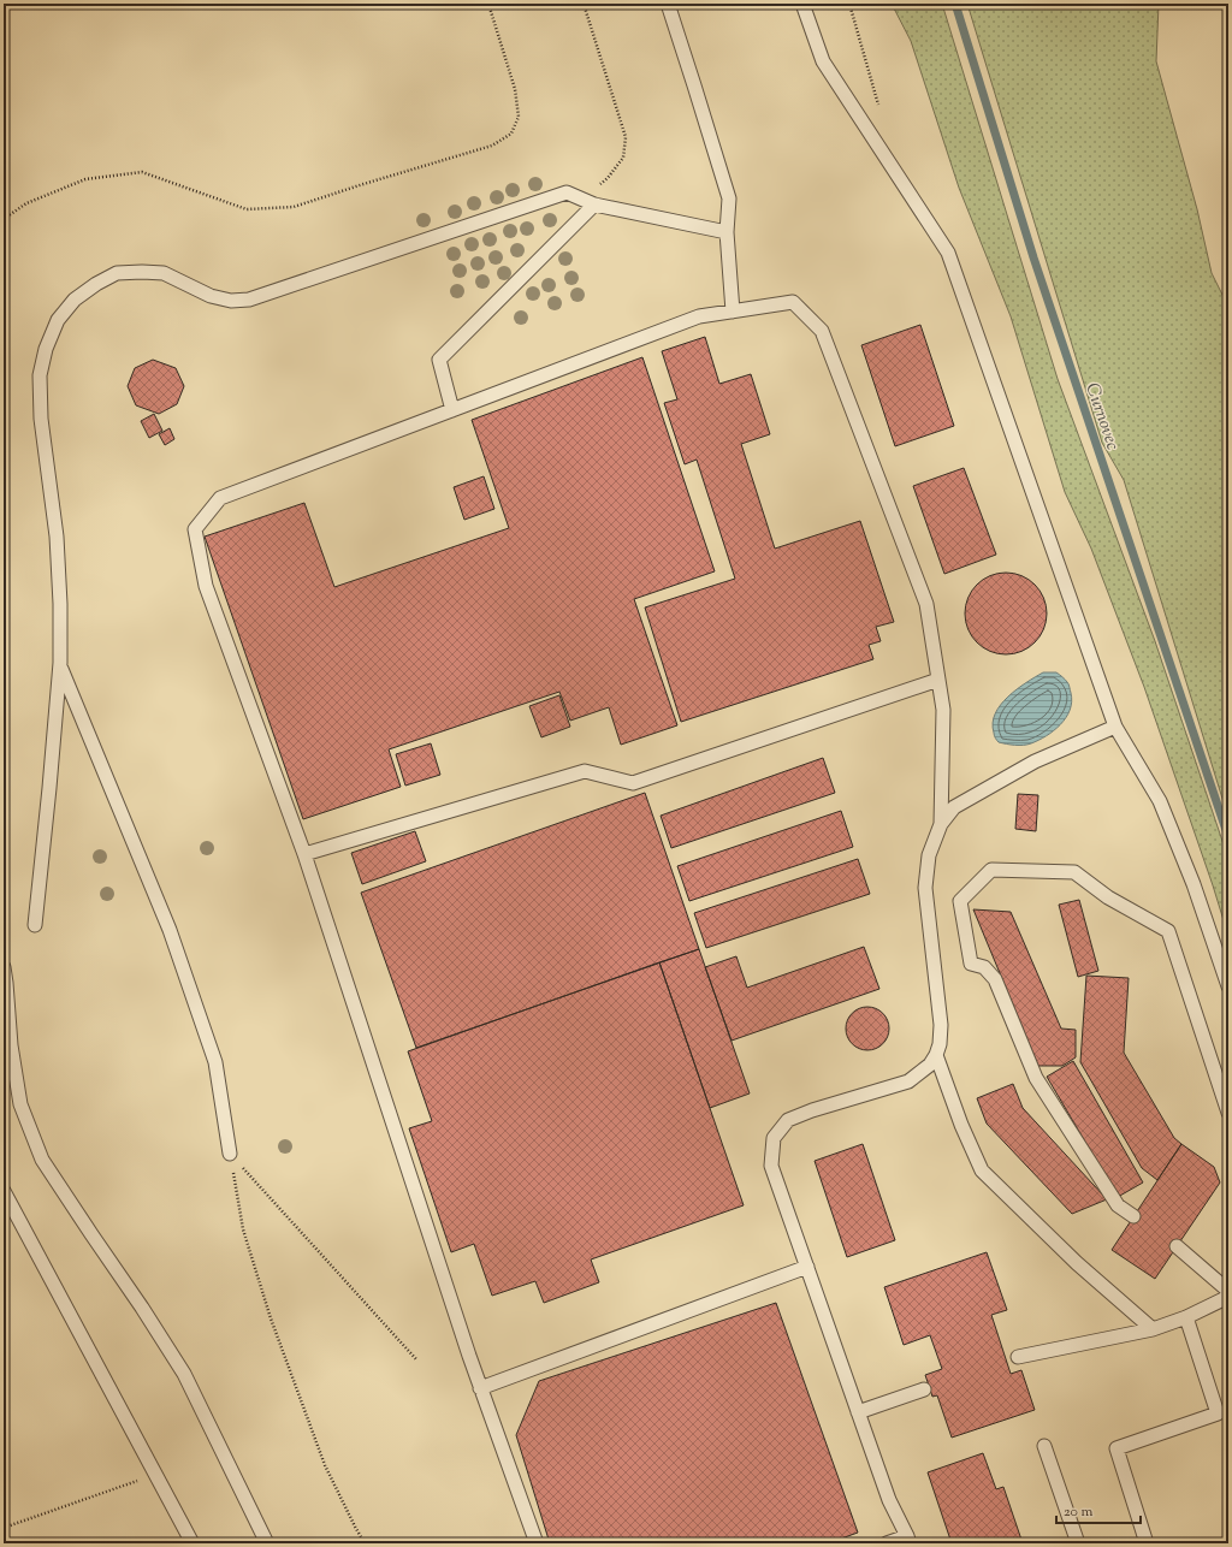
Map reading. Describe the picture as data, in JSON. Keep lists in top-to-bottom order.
{
  "water": ["Curnovec"],
  "scale_bar": "20 m"
}
